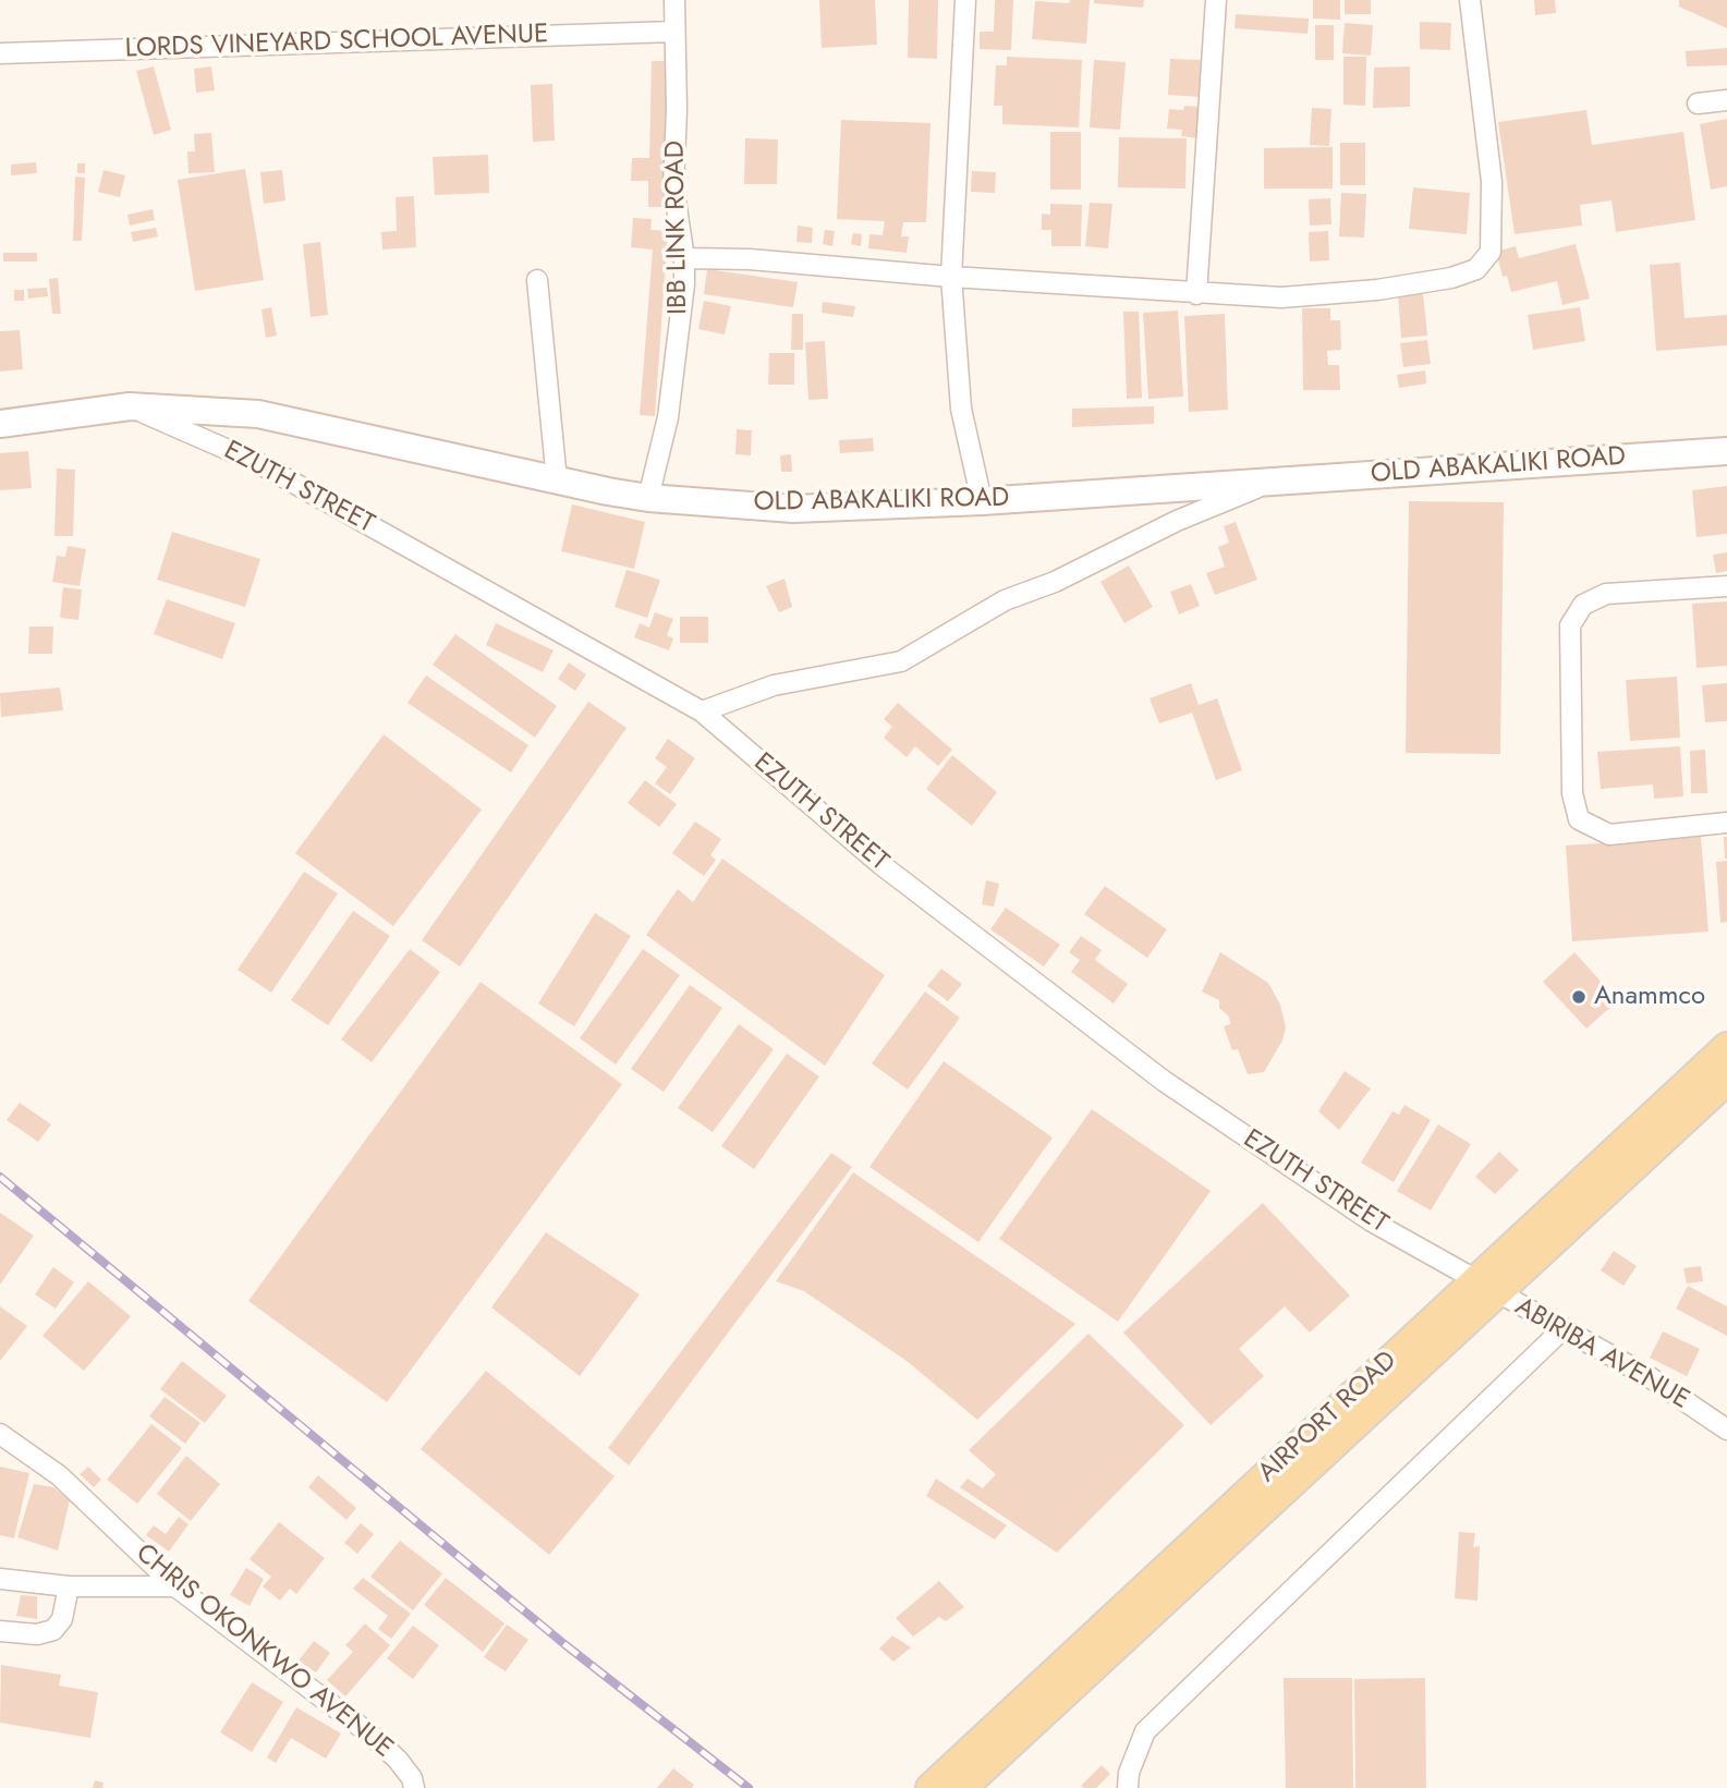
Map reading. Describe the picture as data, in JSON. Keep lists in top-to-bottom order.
{
  "streets": {
    "main road": ["OLD ABAKALIKI ROAD", "AIRPORT ROAD"],
    "street": [
      "LORDS VINEYARD SCHOOL AVENUE",
      "IBB LINK ROAD",
      "EZUTH STREET",
      "ABIRIBA AVENUE",
      "CHRIS OKONKWO AVENUE"
    ]
  },
  "crossings": [
    ["LORDS VINEYARD SCHOOL AVENUE", "IBB LINK ROAD"],
    ["IBB LINK ROAD", "OLD ABAKALIKI ROAD"],
    ["OLD ABAKALIKI ROAD", "EZUTH STREET"],
    ["EZUTH STREET", "ABIRIBA AVENUE"],
    ["EZUTH STREET", "AIRPORT ROAD"],
    ["ABIRIBA AVENUE", "AIRPORT ROAD"]
  ],
  "places": ["Anammco"]
}
